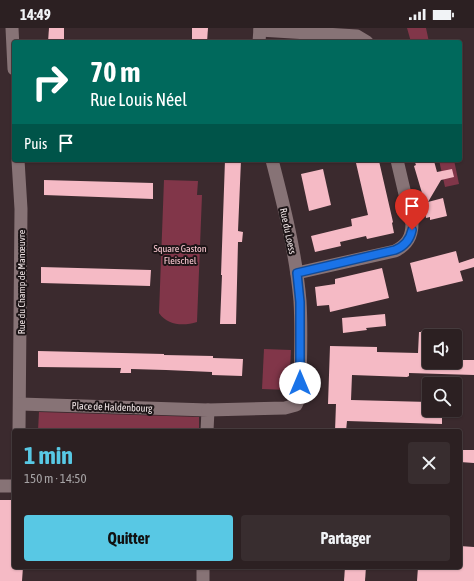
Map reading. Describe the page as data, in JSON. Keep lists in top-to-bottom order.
{
  "streets": {
    "street": ["Rue du Loess", "Rue du Champ de Manœuvre", "Place de Haldenbourg"]
  },
  "crossings": [
    ["Rue du Loess", "Place de Haldenbourg"],
    ["Rue du Champ de Manœuvre", "Place de Haldenbourg"]
  ],
  "parks": ["Square Gaston Fleischel"],
  "page": {
    "status": "14:49",
    "turn": ["70 m", "Rue Louis Néel"],
    "then": "Puis",
    "heading": ["1 min", "150 m · 14:50"],
    "buttons": ["Quitter", "Partager"]
  }
}
